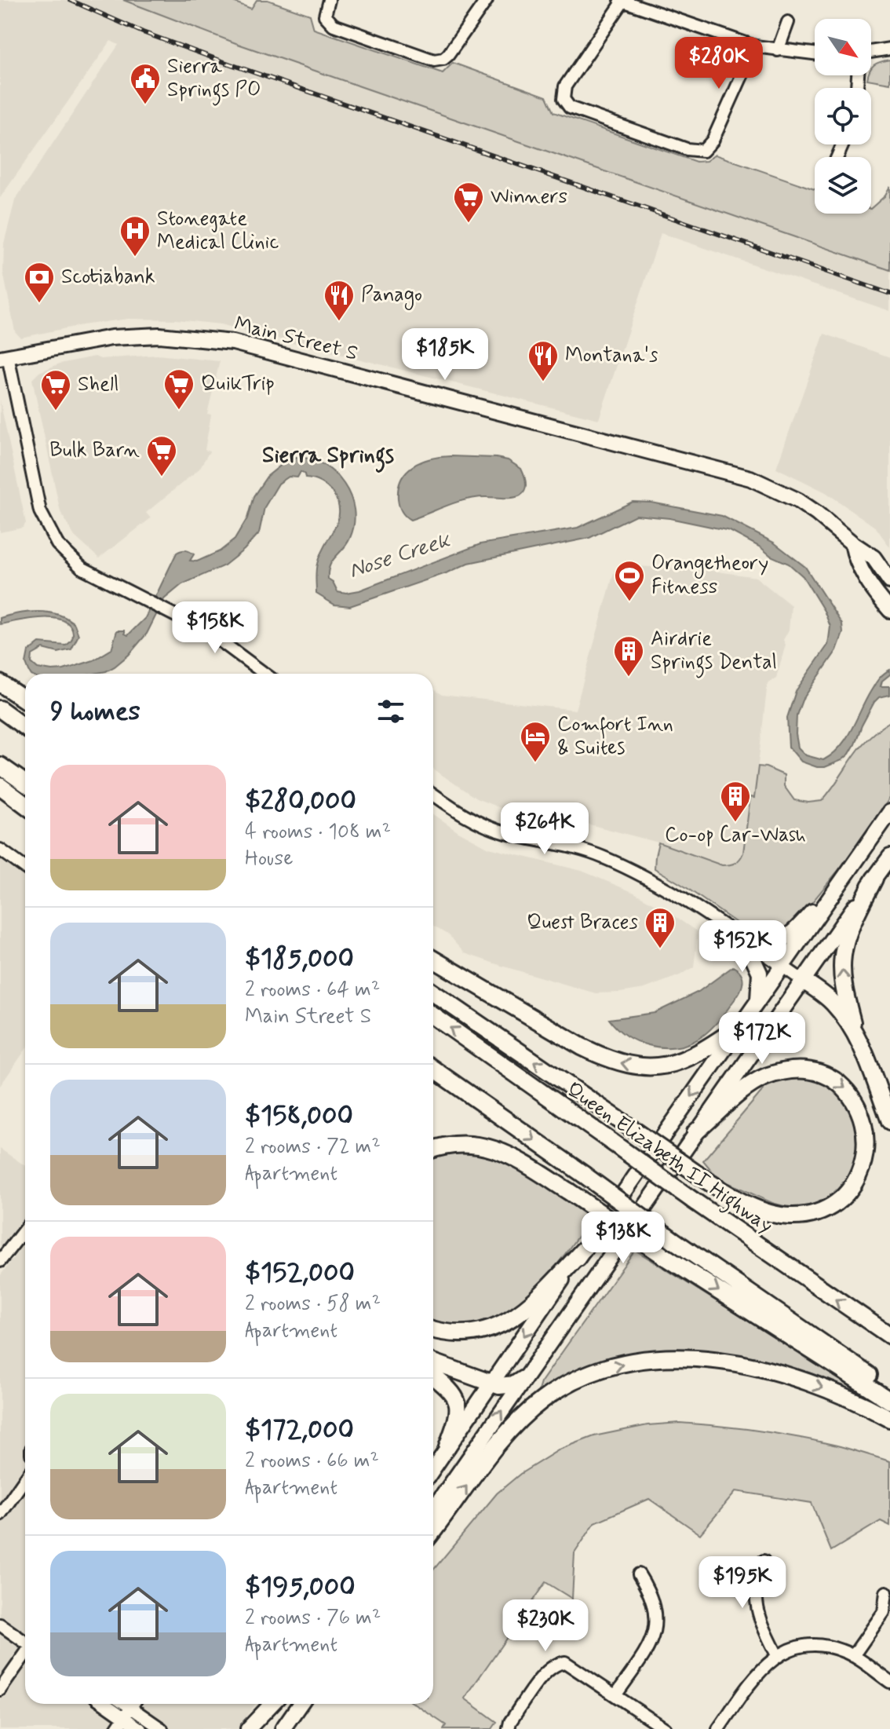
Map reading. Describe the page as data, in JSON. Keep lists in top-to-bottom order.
{
  "streets": {
    "highway": ["Queen Elizabeth II Highway"],
    "main road": ["Main Street S"]
  },
  "districts": ["Sierra Springs"],
  "water": ["Nose Creek"],
  "places": {
    "public building": ["Sierra Springs PO"],
    "supermarket": [
      "Winners",
      "QuikTrip",
      "Shell",
      "Bulk Barn"
    ],
    "hospital": ["Stonegate Medical Clinic"],
    "bank": ["Scotiabank"],
    "restaurant": ["Panago", "Montana's"],
    "sports": ["Orangetheory Fitness"],
    "building": ["Airdrie Springs Dental", "Co-op Car-Wash", "Quest Braces"],
    "hotel": ["Comfort Inn & Suites"]
  },
  "north": "bottom right",
  "page": {
    "price": [
      "$280K",
      "$185K",
      "$158K",
      "$264K",
      "$152K",
      "$172K",
      "$138K",
      "$195K",
      "$230K"
    ],
    "heading": "9 homes",
    "list": [
      {
        "name": "$280,000",
        "note": "4 rooms · 108 m² · House"
      },
      {
        "name": "$185,000",
        "note": "2 rooms · 64 m² · Main Street S"
      },
      {
        "name": "$158,000",
        "note": "2 rooms · 72 m² · Apartment"
      },
      {
        "name": "$152,000",
        "note": "2 rooms · 58 m² · Apartment"
      },
      {
        "name": "$172,000",
        "note": "2 rooms · 66 m² · Apartment"
      },
      {
        "name": "$195,000",
        "note": "2 rooms · 76 m² · Apartment"
      }
    ]
  }
}
